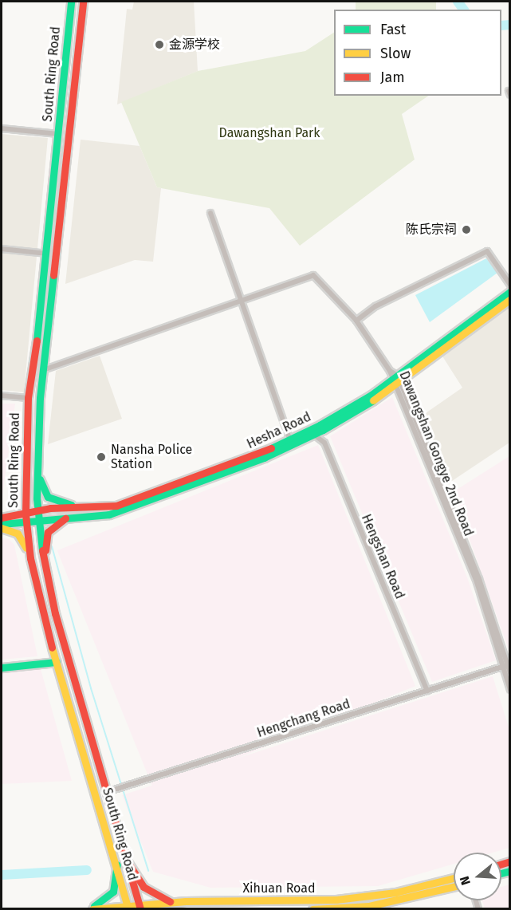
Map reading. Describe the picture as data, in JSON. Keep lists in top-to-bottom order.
{
  "streets": {
    "main road": ["South Ring Road", "Hesha Road", "Xihuan Road"],
    "street": ["Dawangshan Gongye 2nd Road", "Hengshan Road", "Hengchang Road"]
  },
  "crossings": [
    ["South Ring Road", "Hesha Road"],
    ["South Ring Road", "Hengchang Road"],
    ["South Ring Road", "Xihuan Road"],
    ["Hesha Road", "Dawangshan Gongye 2nd Road"],
    ["Hesha Road", "Hengshan Road"],
    ["Dawangshan Gongye 2nd Road", "Hengchang Road"],
    ["Hengshan Road", "Hengchang Road"]
  ],
  "parks": ["Dawangshan Park"],
  "places": ["金源学校", "陈氏宗祠", "Nansha Police Station"],
  "legend": ["Fast", "Slow", "Jam"],
  "north": "left"
}
